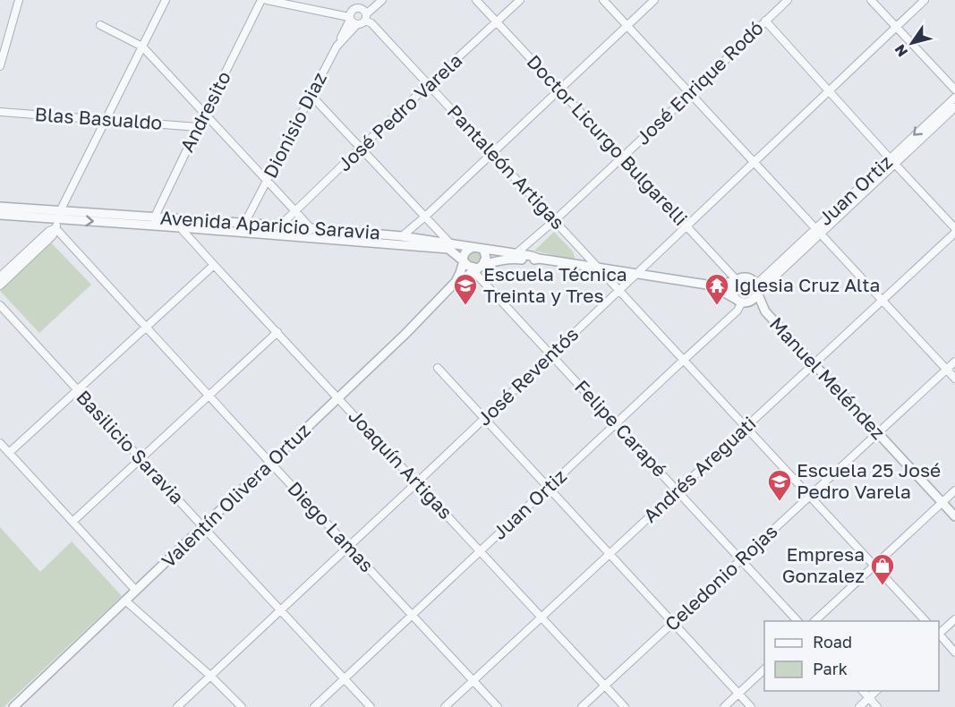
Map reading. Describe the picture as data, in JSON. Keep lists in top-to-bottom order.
{
  "streets": {
    "street": [
      "José Enrique Rodó",
      "Andresito",
      "José Pedro Varela",
      "Blas Basualdo",
      "Dionisio Diaz",
      "Doctor Licurgo Bulgarelli",
      "Pantaleón Artigas",
      "Juan Ortiz",
      "Avenida Aparicio Saravia",
      "José Reventós",
      "Manuel Meléndez",
      "Felipe Carapé",
      "Basilicio Saravia",
      "Joaquín Artigas",
      "Andrés Areguati",
      "Valentín Olivera Ortuz",
      "Diego Lamas",
      "Celedonio Rojas"
    ]
  },
  "crossings": [
    ["José Enrique Rodó", "Doctor Licurgo Bulgarelli"],
    ["José Enrique Rodó", "Pantaleón Artigas"],
    ["José Enrique Rodó", "Avenida Aparicio Saravia"],
    ["Andresito", "Blas Basualdo"],
    ["Andresito", "Avenida Aparicio Saravia"],
    ["José Pedro Varela", "Doctor Licurgo Bulgarelli"],
    ["José Pedro Varela", "Pantaleón Artigas"],
    ["José Pedro Varela", "Avenida Aparicio Saravia"],
    ["Dionisio Diaz", "Pantaleón Artigas"],
    ["Dionisio Diaz", "Avenida Aparicio Saravia"],
    ["Doctor Licurgo Bulgarelli", "Juan Ortiz"],
    ["Doctor Licurgo Bulgarelli", "Avenida Aparicio Saravia"],
    ["Doctor Licurgo Bulgarelli", "José Reventós"],
    ["Doctor Licurgo Bulgarelli", "Manuel Meléndez"],
    ["Pantaleón Artigas", "Juan Ortiz"],
    ["Pantaleón Artigas", "Avenida Aparicio Saravia"],
    ["Pantaleón Artigas", "José Reventós"],
    ["Pantaleón Artigas", "Andrés Areguati"],
    ["Pantaleón Artigas", "Celedonio Rojas"],
    ["Juan Ortiz", "Avenida Aparicio Saravia"],
    ["Juan Ortiz", "Manuel Meléndez"],
    ["Juan Ortiz", "Felipe Carapé"],
    ["Juan Ortiz", "Basilicio Saravia"],
    ["Juan Ortiz", "Joaquín Artigas"],
    ["Juan Ortiz", "Diego Lamas"],
    ["Avenida Aparicio Saravia", "José Reventós"],
    ["Avenida Aparicio Saravia", "Manuel Meléndez"],
    ["Avenida Aparicio Saravia", "Felipe Carapé"],
    ["Avenida Aparicio Saravia", "Joaquín Artigas"],
    ["Avenida Aparicio Saravia", "Valentín Olivera Ortuz"],
    ["José Reventós", "Felipe Carapé"],
    ["José Reventós", "Basilicio Saravia"],
    ["José Reventós", "Joaquín Artigas"],
    ["José Reventós", "Diego Lamas"],
    ["Manuel Meléndez", "Andrés Areguati"],
    ["Manuel Meléndez", "Celedonio Rojas"],
    ["Felipe Carapé", "Andrés Areguati"],
    ["Felipe Carapé", "Valentín Olivera Ortuz"],
    ["Felipe Carapé", "Celedonio Rojas"],
    ["Basilicio Saravia", "Valentín Olivera Ortuz"],
    ["Joaquín Artigas", "Andrés Areguati"],
    ["Joaquín Artigas", "Valentín Olivera Ortuz"],
    ["Joaquín Artigas", "Celedonio Rojas"],
    ["Andrés Areguati", "Diego Lamas"],
    ["Valentín Olivera Ortuz", "Diego Lamas"]
  ],
  "places": {
    "school or university": ["Escuela Técnica Treinta y Tres", "Escuela 25 José Pedro Varela"],
    "temple": ["Iglesia Cruz Alta"],
    "shop": ["Empresa Gonzalez"]
  },
  "legend": ["Road", "Park"],
  "north": "bottom left"
}
